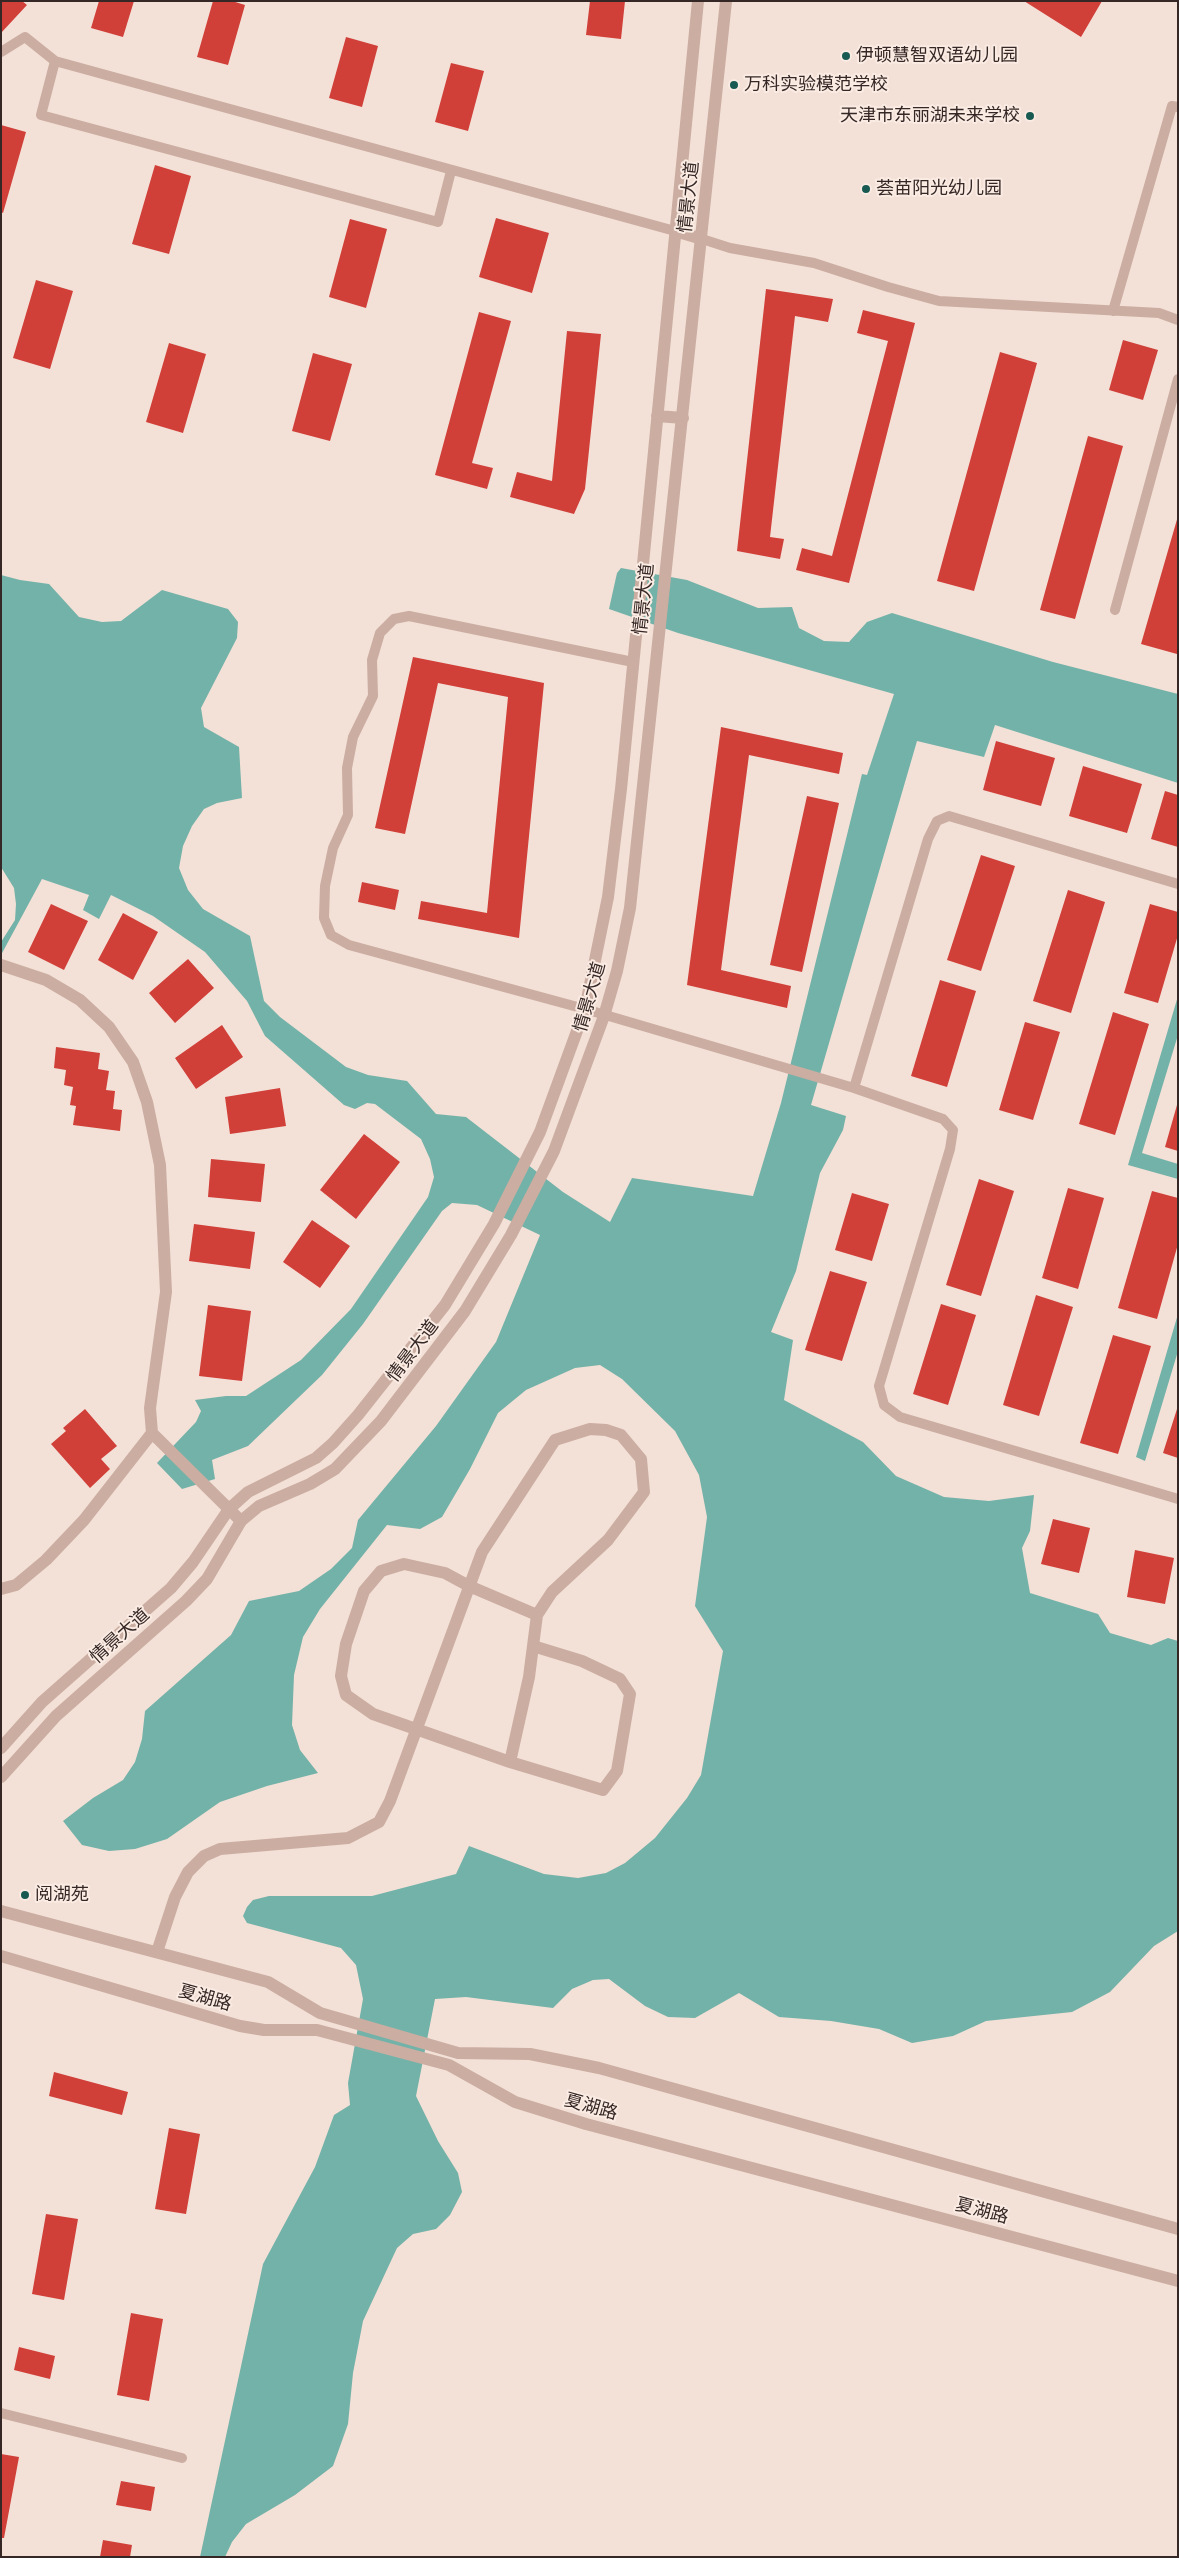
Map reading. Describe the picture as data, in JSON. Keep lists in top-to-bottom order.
{
  "streets": {
    "street": ["情景大道", "夏湖路"]
  },
  "places": [
    "伊顿慧智双语幼儿园",
    "万科实验模范学校",
    "天津市东丽湖未来学校",
    "荟苗阳光幼儿园",
    "阅湖苑"
  ]
}
